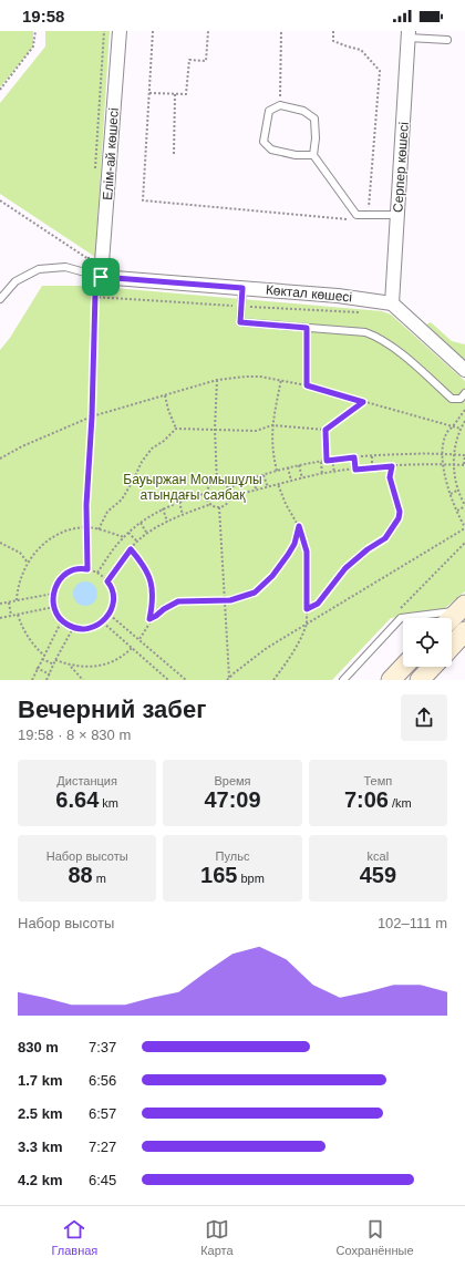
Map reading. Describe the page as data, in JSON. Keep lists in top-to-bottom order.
{
  "streets": {
    "street": ["Елім-ай көшесі", "Серпер көшесі", "Көктал көшесі"]
  },
  "crossings": [
    ["Елім-ай көшесі", "Көктал көшесі"],
    ["Серпер көшесі", "Көктал көшесі"]
  ],
  "parks": ["Бауыржан Момышұлы атындағы саябақ"],
  "page": {
    "status": "19:58",
    "heading": ["Вечерний забег", "19:58 · 8 × 830 m"],
    "stats": [
      ["Дистанция", "6.64 km"],
      ["Время", "47:09"],
      ["Темп", "7:06 /km"],
      ["Набор высоты", "88 m"],
      ["Пульс", "165 bpm"],
      ["kcal", "459"]
    ],
    "chart": ["Набор высоты", "102–111 m"],
    "list": [
      {
        "name": "830 m",
        "note": "7:37"
      },
      {
        "name": "1.7 km",
        "note": "6:56"
      },
      {
        "name": "2.5 km",
        "note": "6:57"
      },
      {
        "name": "3.3 km",
        "note": "7:27"
      },
      {
        "name": "4.2 km",
        "note": "6:45"
      }
    ],
    "tabs": ["Главная", "Карта", "Сохранённые"]
  }
}
